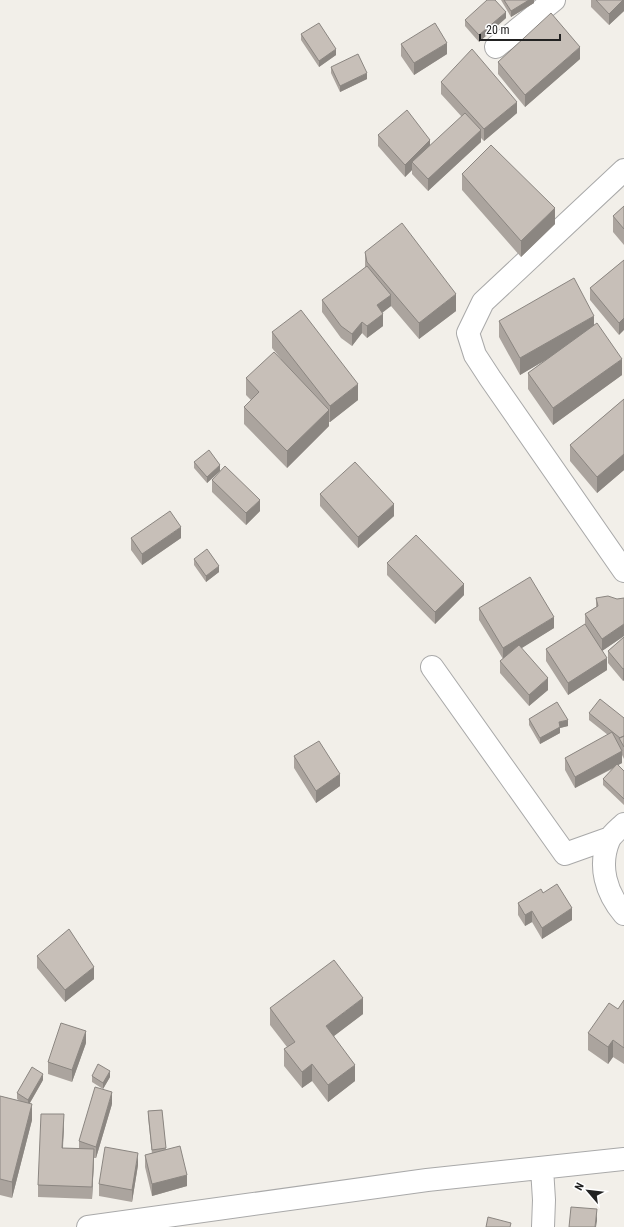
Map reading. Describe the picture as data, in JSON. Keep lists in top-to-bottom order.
{
  "scale_bar": "20 m",
  "north": "top left"
}
